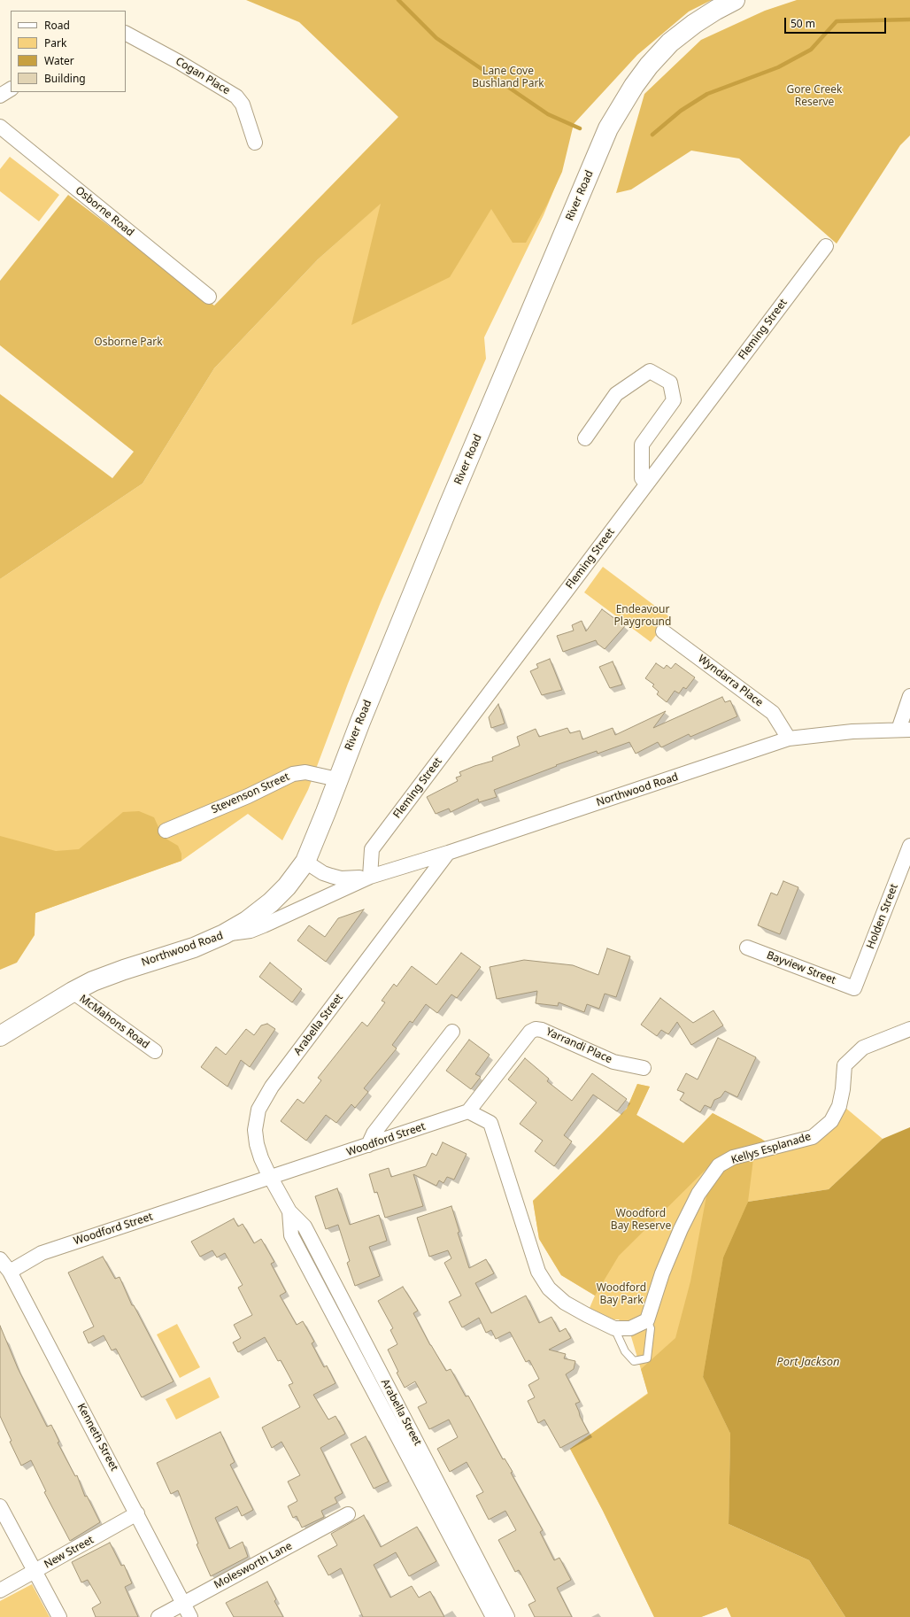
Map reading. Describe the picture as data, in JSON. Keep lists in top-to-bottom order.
{
  "streets": {
    "main road": ["River Road", "Northwood Road"],
    "street": [
      "Cogan Place",
      "Osborne Road",
      "Fleming Street",
      "Wyndarra Place",
      "Stevenson Street",
      "Holden Street",
      "Bayview Street",
      "McMahons Road",
      "Arabella Street",
      "Yarrandi Place",
      "Woodford Street",
      "Kellys Esplanade",
      "Kenneth Street",
      "New Street",
      "Molesworth Lane"
    ]
  },
  "crossings": [
    ["River Road", "Northwood Road"],
    ["River Road", "Stevenson Street"],
    ["Fleming Street", "Northwood Road"],
    ["Wyndarra Place", "Northwood Road"],
    ["Northwood Road", "McMahons Road"],
    ["Northwood Road", "Arabella Street"],
    ["Holden Street", "Bayview Street"],
    ["Arabella Street", "Woodford Street"],
    ["Yarrandi Place", "Woodford Street"],
    ["Woodford Street", "Kenneth Street"],
    ["Kenneth Street", "New Street"],
    ["Kenneth Street", "Molesworth Lane"]
  ],
  "water": ["Port Jackson"],
  "parks": [
    "Lane Cove Bushland Park",
    "Gore Creek Reserve",
    "Osborne Park",
    "Endeavour Playground",
    "Woodford Bay Reserve",
    "Woodford Bay Park"
  ],
  "legend": [
    "Road",
    "Park",
    "Water",
    "Building"
  ],
  "scale_bar": "50 m"
}
